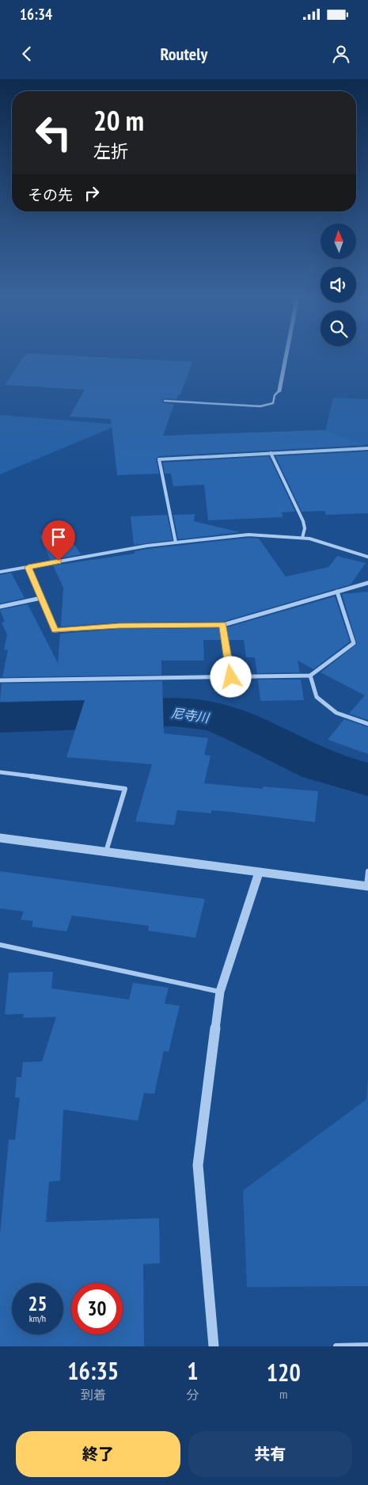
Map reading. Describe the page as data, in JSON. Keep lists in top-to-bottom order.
{
  "water": ["尼寺川"],
  "north": "top",
  "page": {
    "status": "16:34",
    "header": "Routely",
    "turn": ["20 m", "左折"],
    "then": "その先",
    "speed": "25 km/h",
    "limit": "30",
    "eta": [
      "16:35",
      "到着",
      "1",
      "分",
      "120",
      "m"
    ],
    "buttons": ["終了", "共有"]
  }
}
